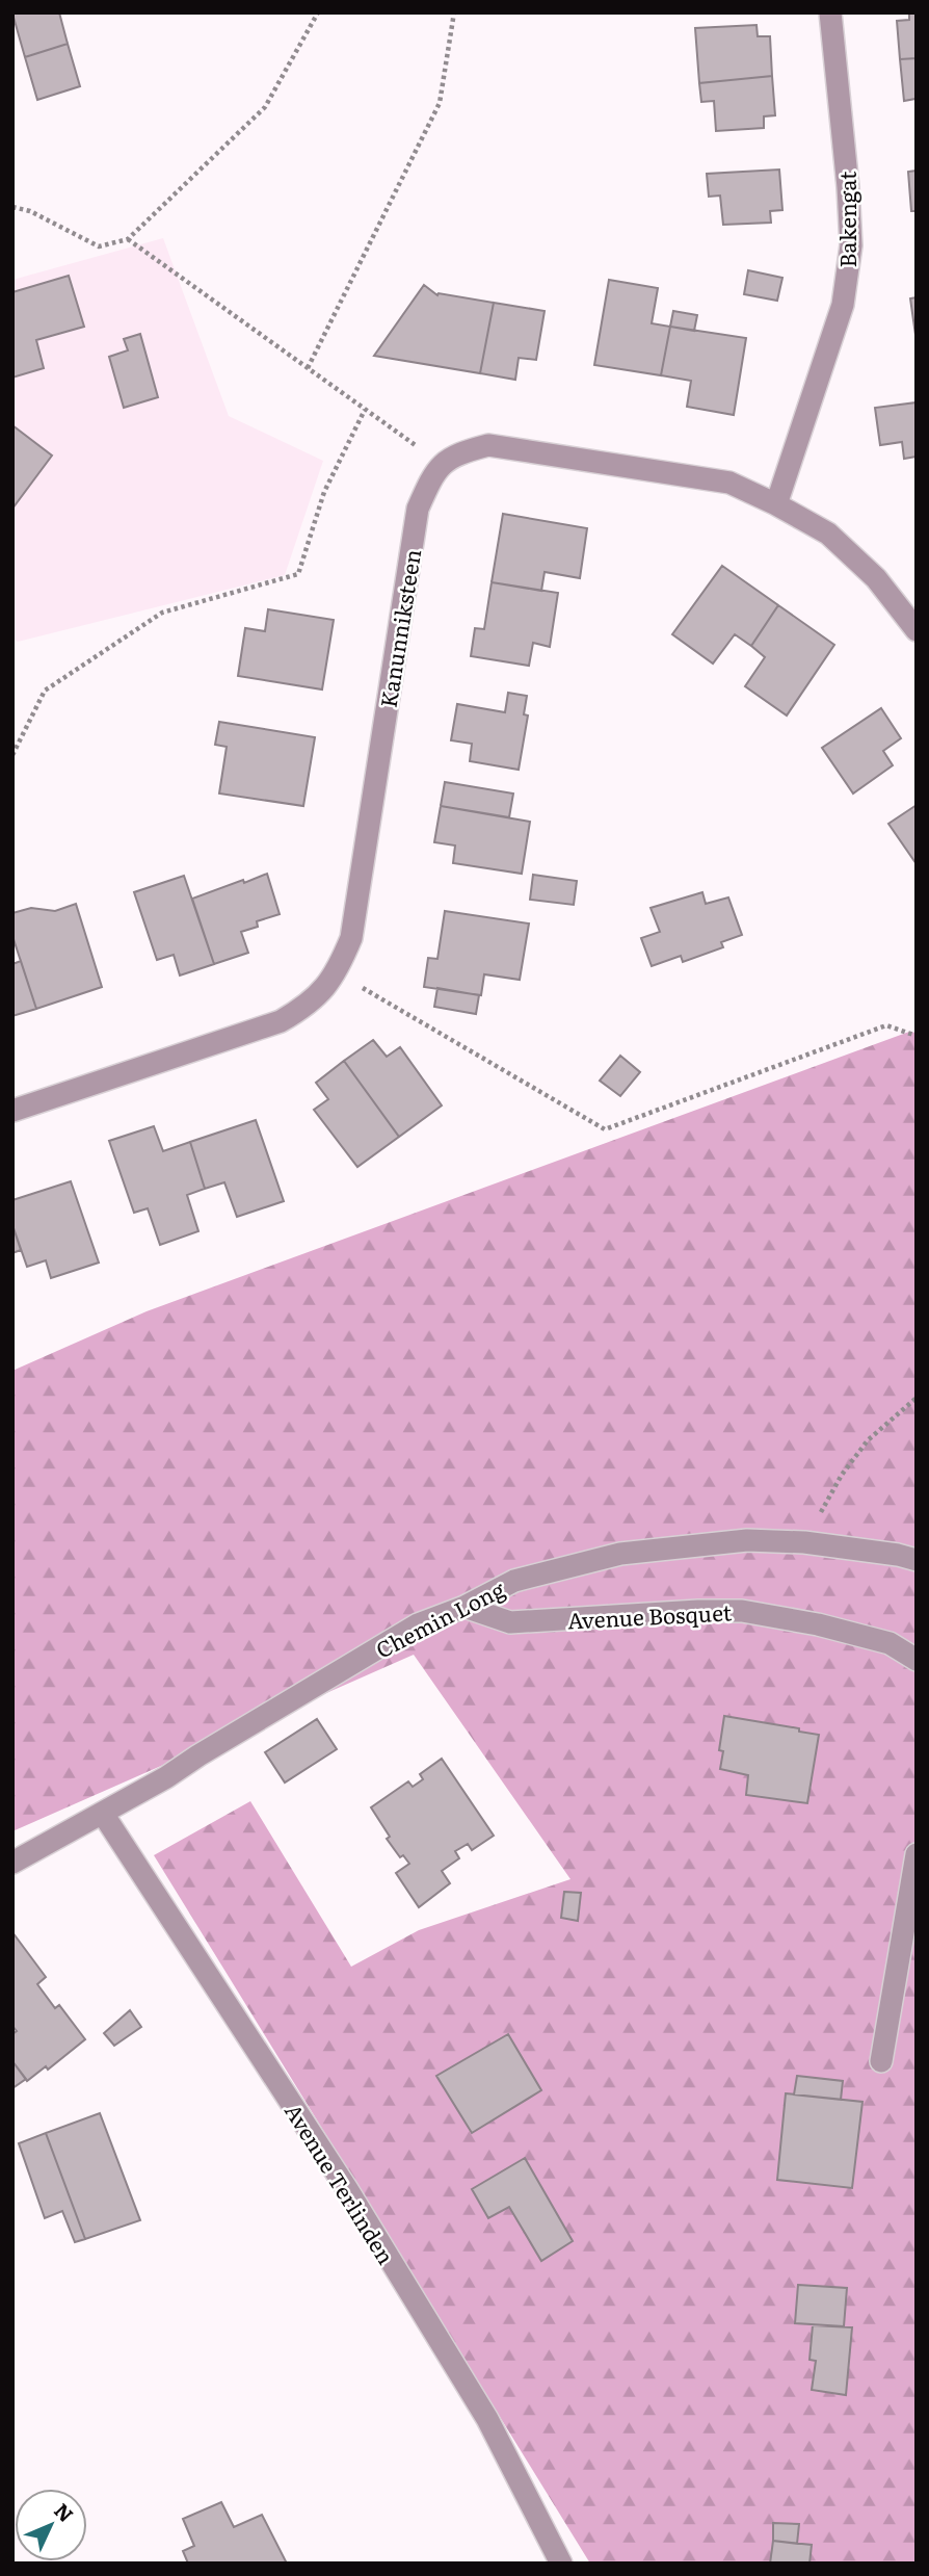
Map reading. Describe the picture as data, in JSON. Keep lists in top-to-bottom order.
{
  "streets": {
    "street": [
      "Bakengat",
      "Kanunniksteen",
      "Avenue Bosquet",
      "Chemin Long",
      "Avenue Terlinden"
    ]
  },
  "crossings": [
    ["Avenue Bosquet", "Chemin Long"],
    ["Chemin Long", "Avenue Terlinden"]
  ],
  "north": "top right"
}
